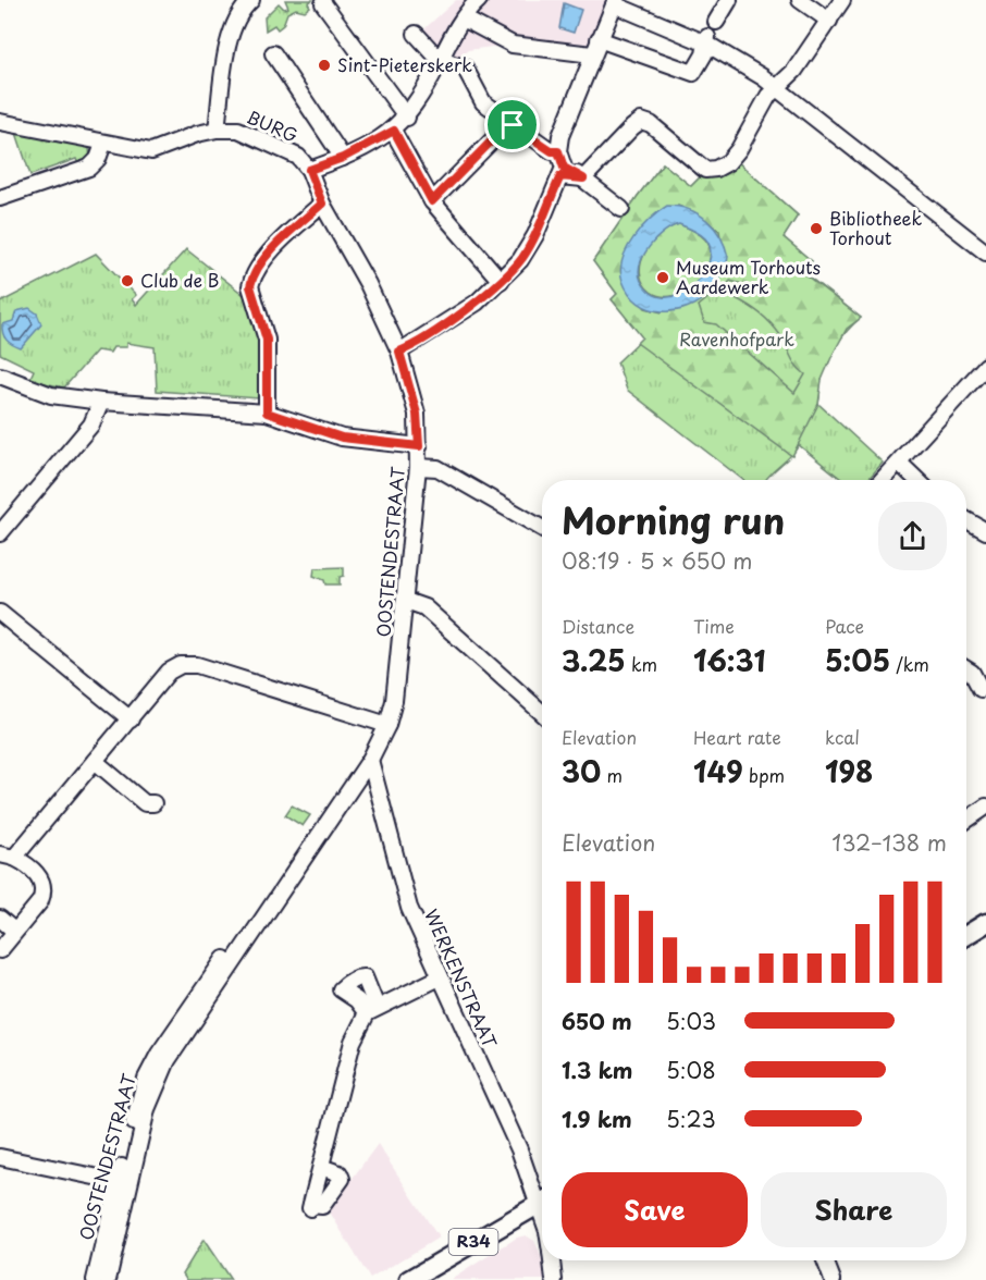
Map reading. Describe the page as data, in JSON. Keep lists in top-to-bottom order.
{
  "streets": {
    "main road": ["R34"],
    "street": ["BURG", "OOSTENDESTRAAT", "WERKENSTRAAT"]
  },
  "crossings": [
    ["BURG", "OOSTENDESTRAAT"],
    ["OOSTENDESTRAAT", "WERKENSTRAAT"]
  ],
  "parks": ["Ravenhofpark"],
  "places": [
    "Sint-Pieterskerk",
    "Bibliotheek Torhout",
    "Museum Torhouts Aardewerk",
    "Club de B"
  ],
  "page": {
    "heading": ["Morning run", "08:19 · 5 × 650 m"],
    "stats": [
      ["Distance", "3.25 km"],
      ["Time", "16:31"],
      ["Pace", "5:05 /km"],
      ["Elevation", "30 m"],
      ["Heart rate", "149 bpm"],
      ["kcal", "198"]
    ],
    "chart": ["Elevation", "132–138 m"],
    "list": [
      {
        "name": "650 m",
        "note": "5:03"
      },
      {
        "name": "1.3 km",
        "note": "5:08"
      },
      {
        "name": "1.9 km",
        "note": "5:23"
      }
    ],
    "buttons": ["Save", "Share"]
  }
}
